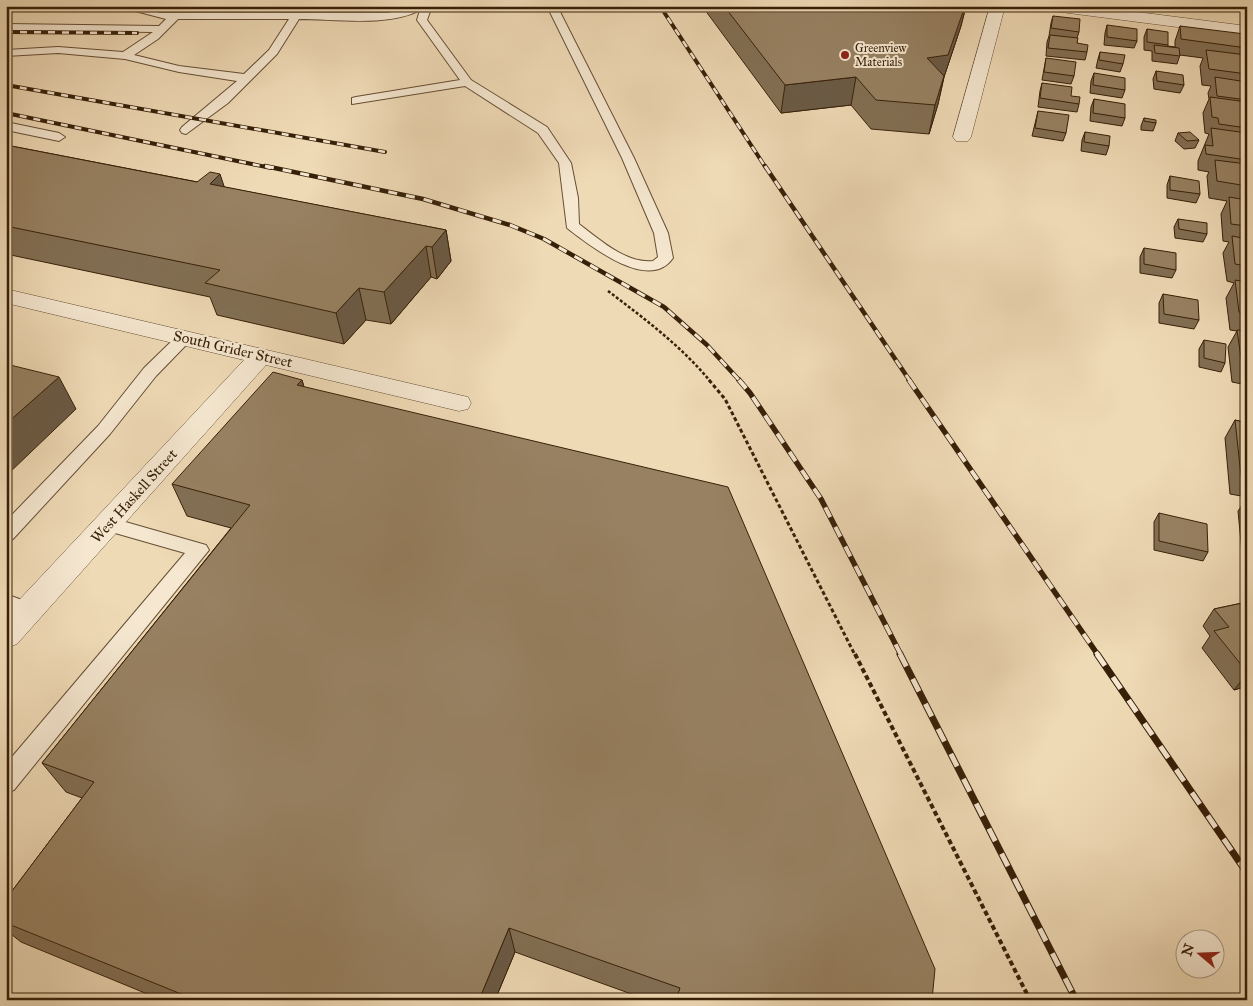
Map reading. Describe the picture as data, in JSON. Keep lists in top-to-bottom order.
{
  "streets": {
    "street": ["South Grider Street", "West Haskell Street"]
  },
  "crossings": [
    ["South Grider Street", "West Haskell Street"]
  ],
  "places": ["Greenview Materials"],
  "north": "left"
}
